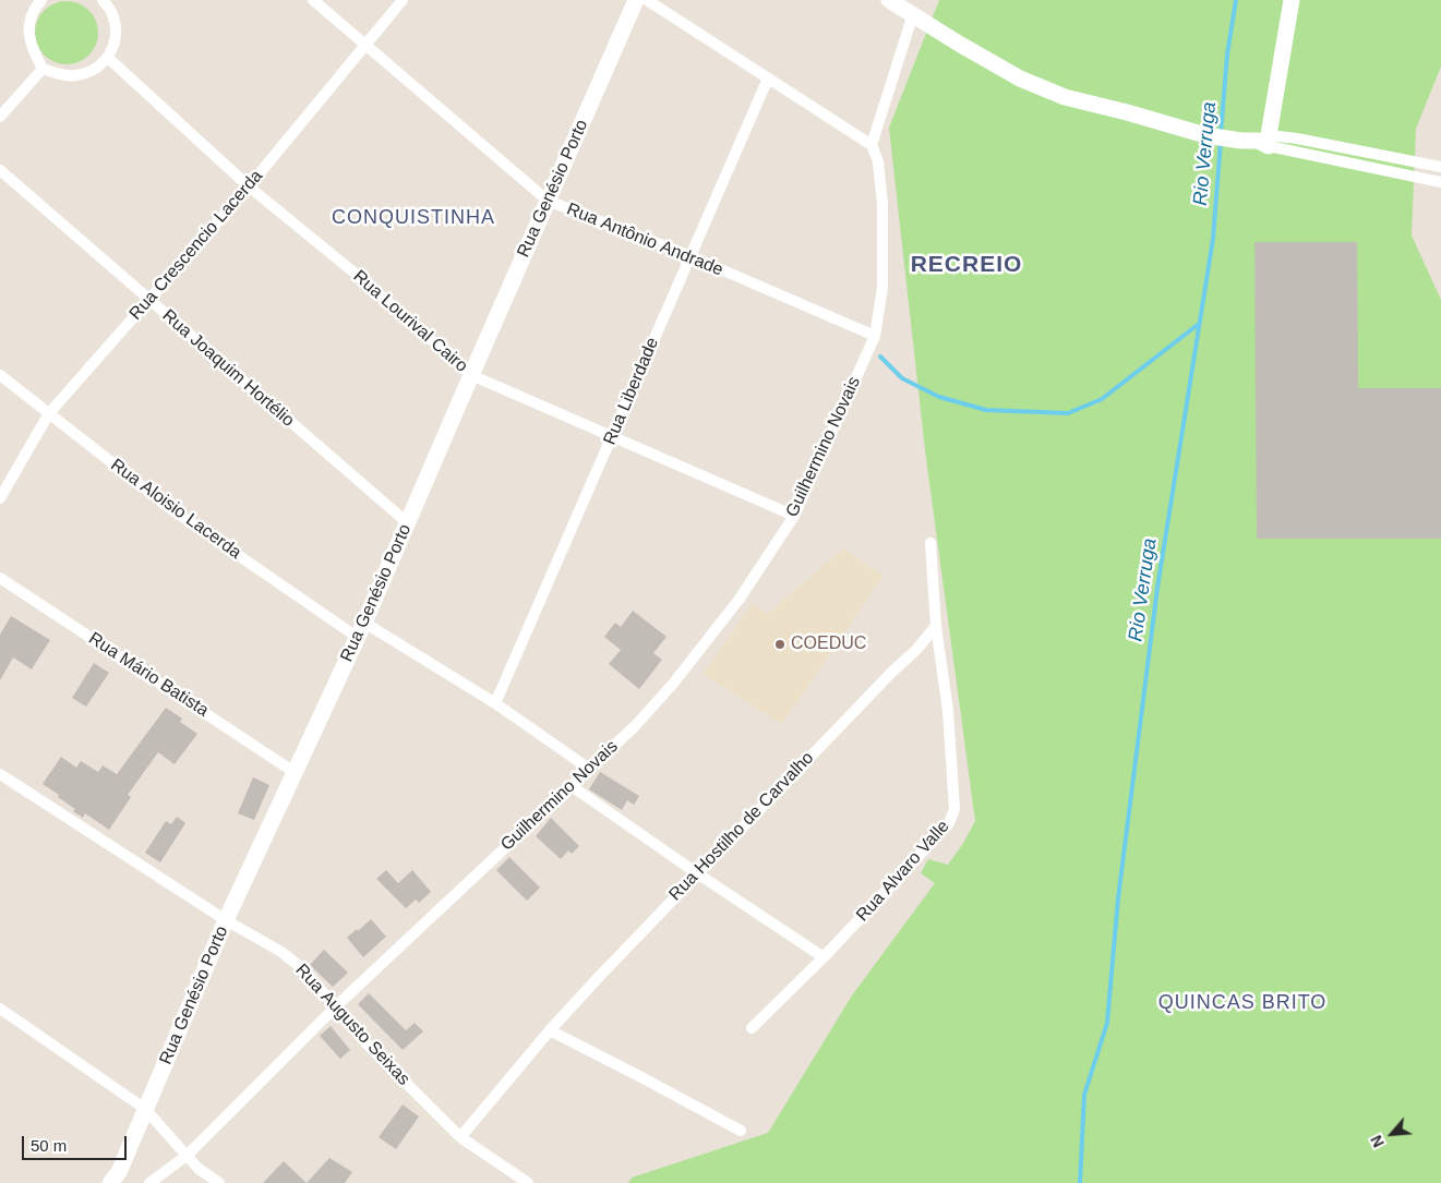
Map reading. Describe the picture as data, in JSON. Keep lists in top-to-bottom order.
{
  "streets": {
    "street": [
      "Rua Genésio Porto",
      "Rua Antônio Andrade",
      "Rua Crescencio Lacerda",
      "Rua Lourival Cairo",
      "Rua Joaquim Hortélio",
      "Rua Liberdade",
      "Guilhermino Novais",
      "Rua Aloisio Lacerda",
      "Rua Mário Batista",
      "Rua Hostilho de Carvalho",
      "Rua Alvaro Valle",
      "Rua Augusto Seixas"
    ]
  },
  "crossings": [
    ["Rua Genésio Porto", "Rua Antônio Andrade"],
    ["Rua Genésio Porto", "Rua Lourival Cairo"],
    ["Rua Genésio Porto", "Rua Joaquim Hortélio"],
    ["Rua Genésio Porto", "Rua Aloisio Lacerda"],
    ["Rua Genésio Porto", "Rua Mário Batista"],
    ["Rua Genésio Porto", "Rua Augusto Seixas"],
    ["Rua Antônio Andrade", "Rua Crescencio Lacerda"],
    ["Rua Antônio Andrade", "Rua Liberdade"],
    ["Rua Antônio Andrade", "Guilhermino Novais"],
    ["Rua Crescencio Lacerda", "Rua Lourival Cairo"],
    ["Rua Crescencio Lacerda", "Rua Joaquim Hortélio"],
    ["Rua Crescencio Lacerda", "Rua Aloisio Lacerda"],
    ["Rua Lourival Cairo", "Rua Liberdade"],
    ["Rua Lourival Cairo", "Guilhermino Novais"],
    ["Rua Liberdade", "Rua Aloisio Lacerda"],
    ["Guilhermino Novais", "Rua Aloisio Lacerda"],
    ["Guilhermino Novais", "Rua Augusto Seixas"],
    ["Rua Hostilho de Carvalho", "Rua Alvaro Valle"],
    ["Rua Hostilho de Carvalho", "Rua Augusto Seixas"]
  ],
  "districts": ["CONQUISTINHA", "RECREIO", "QUINCAS BRITO"],
  "water": ["Rio Verruga"],
  "places": ["COEDUC"],
  "scale_bar": "50 m",
  "north": "bottom left"
}
